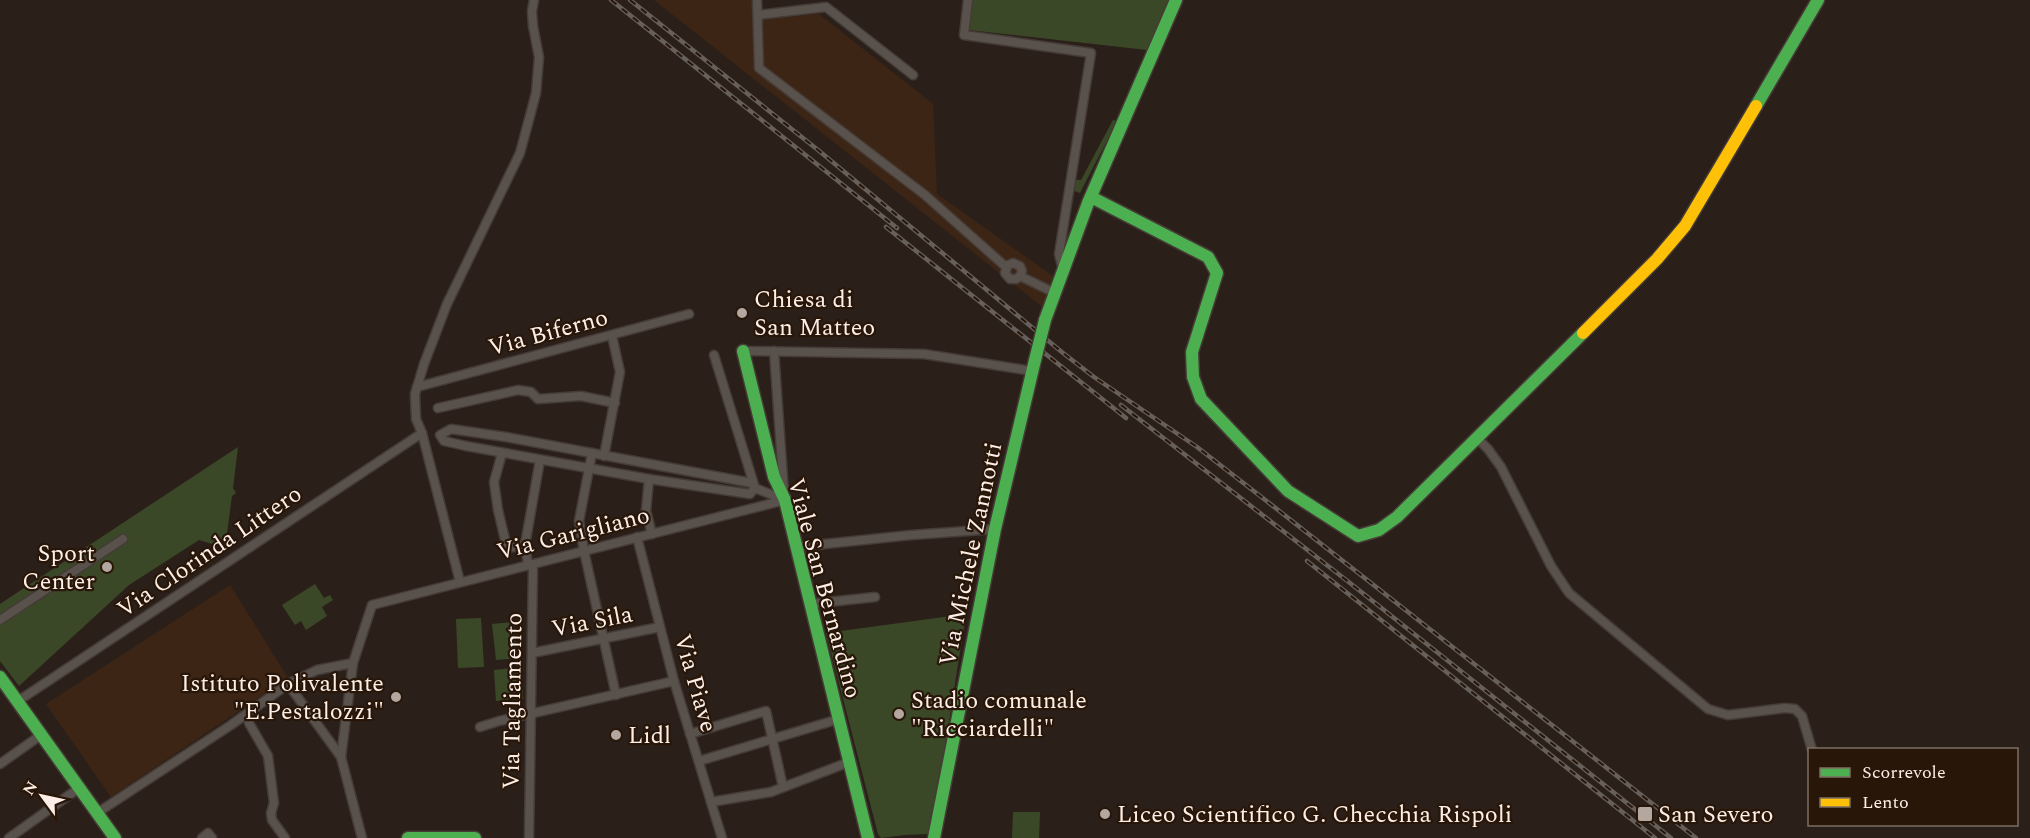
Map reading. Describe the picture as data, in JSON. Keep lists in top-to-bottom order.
{
  "streets": {
    "street": [
      "Via Biferno",
      "Via Garigliano",
      "Via Clorinda Littero",
      "Via Michele Zannotti",
      "Viale San Bernardino",
      "Via Sila",
      "Via Piave",
      "Via Tagliamento"
    ]
  },
  "crossings": [
    ["Via Garigliano", "Viale San Bernardino"],
    ["Via Garigliano", "Via Piave"],
    ["Via Garigliano", "Via Tagliamento"],
    ["Via Sila", "Via Piave"],
    ["Via Sila", "Via Tagliamento"]
  ],
  "places": {
    "other": [
      "Chiesa di San Matteo",
      "Sport Center",
      "Istituto Polivalente \"E.Pestalozzi\"",
      "Stadio comunale \"Ricciardelli\"",
      "Lidl",
      "Liceo Scientifico G. Checchia Rispoli"
    ],
    "transit": ["San Severo"]
  },
  "legend": ["Scorrevole", "Lento"],
  "north": "top left"
}
